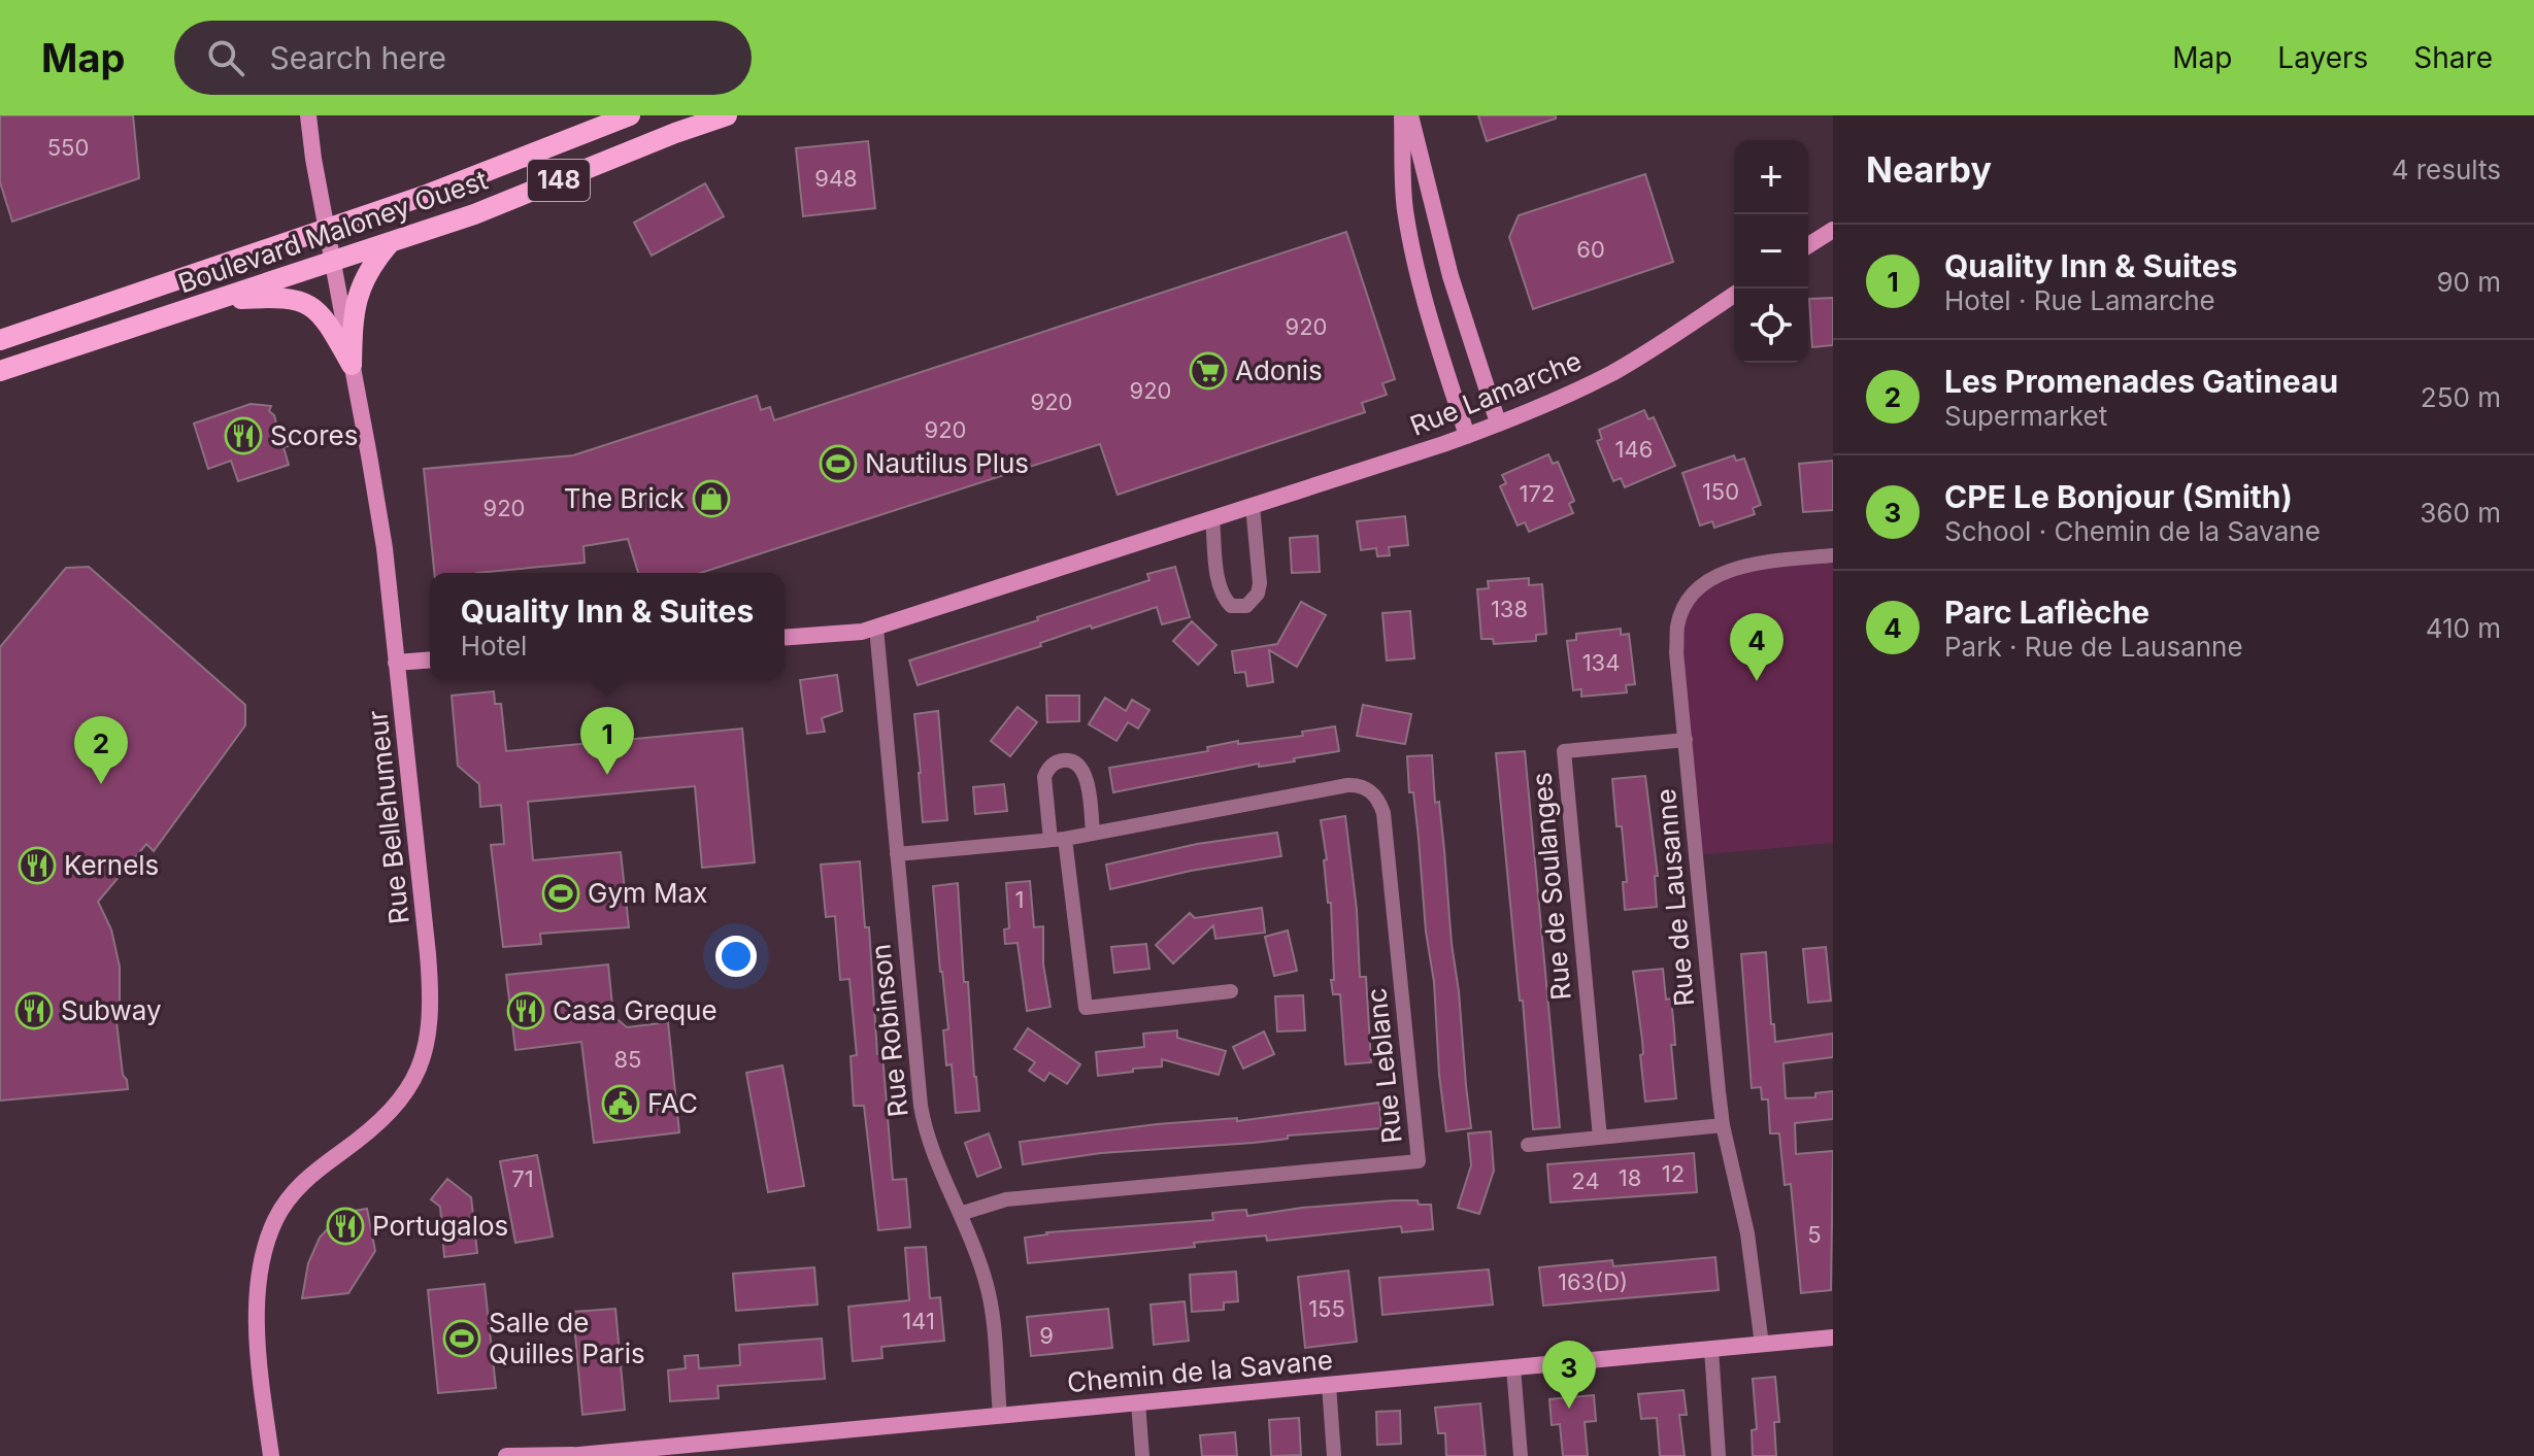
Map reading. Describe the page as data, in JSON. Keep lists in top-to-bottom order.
{
  "streets": {
    "main road": ["148", "Boulevard Maloney Ouest"],
    "street": [
      "Rue Lamarche",
      "Rue Bellehumeur",
      "Rue de Soulanges",
      "Rue de Lausanne",
      "Rue Robinson",
      "Rue Leblanc",
      "Chemin de la Savane"
    ]
  },
  "crossings": [
    ["Boulevard Maloney Ouest", "Rue Bellehumeur"],
    ["Rue Lamarche", "Rue Robinson"],
    ["Rue de Soulanges", "Rue de Lausanne"],
    ["Rue de Lausanne", "Chemin de la Savane"],
    ["Rue Robinson", "Rue Leblanc"],
    ["Rue Robinson", "Chemin de la Savane"]
  ],
  "places": {
    "supermarket": ["Adonis"],
    "restaurant": [
      "Scores",
      "Kernels",
      "Subway",
      "Casa Greque",
      "Portugalos"
    ],
    "sports": ["Nautilus Plus", "Gym Max", "Salle de Quilles Paris"],
    "shop": ["The Brick"],
    "public building": ["FAC"]
  },
  "house_numbers": [
    "550",
    "948",
    "60",
    "920",
    "920",
    "920",
    "920",
    "146",
    "150",
    "172",
    "920",
    "138",
    "134",
    "1",
    "85",
    "12",
    "18",
    "71",
    "24",
    "5",
    "163(D)",
    "155",
    "141",
    "9"
  ],
  "page": {
    "header": "Map",
    "search": "Search here",
    "nav": ["Map", "Layers", "Share"],
    "heading": ["Nearby", "4 results"],
    "map_buttons": ["+", "−"],
    "list": [
      {
        "mark": "1",
        "name": "Quality Inn & Suites",
        "note": "Hotel · Rue Lamarche",
        "value": "90 m"
      },
      {
        "mark": "2",
        "name": "Les Promenades Gatineau",
        "note": "Supermarket",
        "value": "250 m"
      },
      {
        "mark": "3",
        "name": "CPE Le Bonjour (Smith)",
        "note": "School · Chemin de la Savane",
        "value": "360 m"
      },
      {
        "mark": "4",
        "name": "Parc Laflèche",
        "note": "Park · Rue de Lausanne",
        "value": "410 m"
      }
    ],
    "popup": ["Quality Inn & Suites", "Hotel"],
    "pins": [
      "4",
      "1",
      "2",
      "3"
    ]
  }
}
